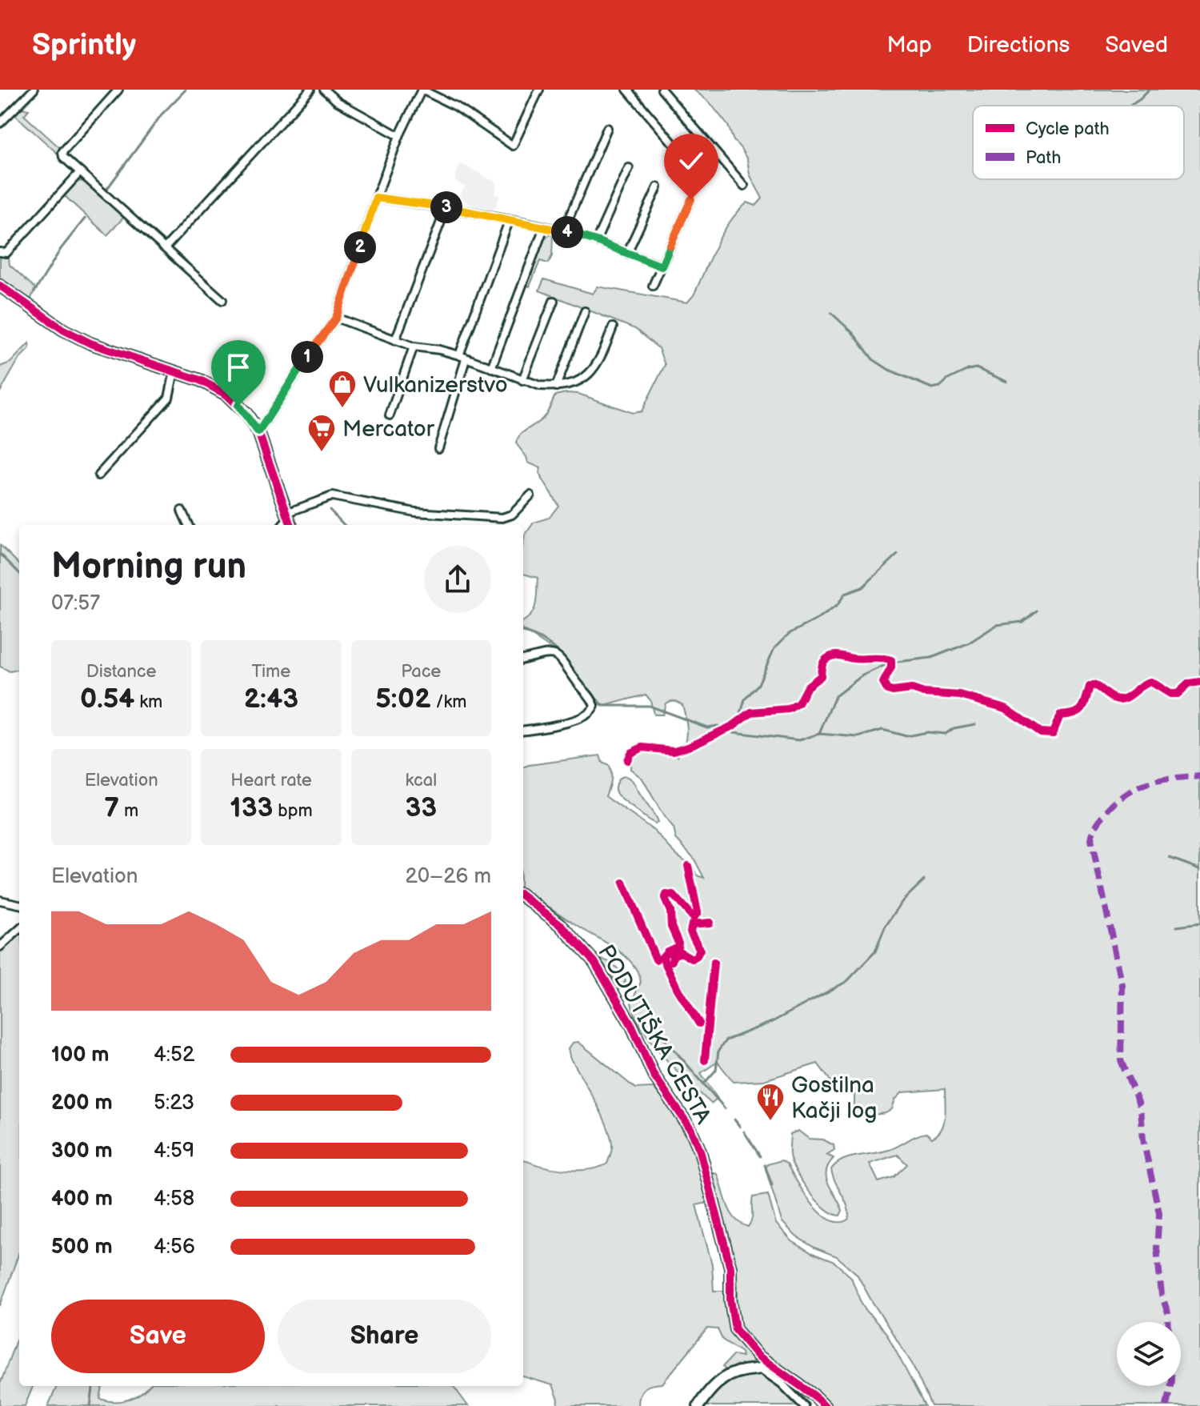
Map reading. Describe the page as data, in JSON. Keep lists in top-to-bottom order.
{
  "streets": {
    "street": ["PODUTIŠKA CESTA"]
  },
  "places": {
    "shop": ["Vulkanizerstvo"],
    "supermarket": ["Mercator"],
    "restaurant": ["Gostilna Kačji log"]
  },
  "legend": ["Cycle path", "Path"],
  "page": {
    "header": "Sprintly",
    "nav": ["Map", "Directions", "Saved"],
    "pins": [
      "3",
      "4",
      "2",
      "1"
    ],
    "heading": ["Morning run", "07:57"],
    "stats": [
      ["Distance", "0.54 km"],
      ["Time", "2:43"],
      ["Pace", "5:02 /km"],
      ["Elevation", "7 m"],
      ["Heart rate", "133 bpm"],
      ["kcal", "33"]
    ],
    "chart": ["Elevation", "20–26 m"],
    "list": [
      {
        "name": "100 m",
        "note": "4:52"
      },
      {
        "name": "200 m",
        "note": "5:23"
      },
      {
        "name": "300 m",
        "note": "4:59"
      },
      {
        "name": "400 m",
        "note": "4:58"
      },
      {
        "name": "500 m",
        "note": "4:56"
      }
    ],
    "buttons": ["Save", "Share"]
  }
}
